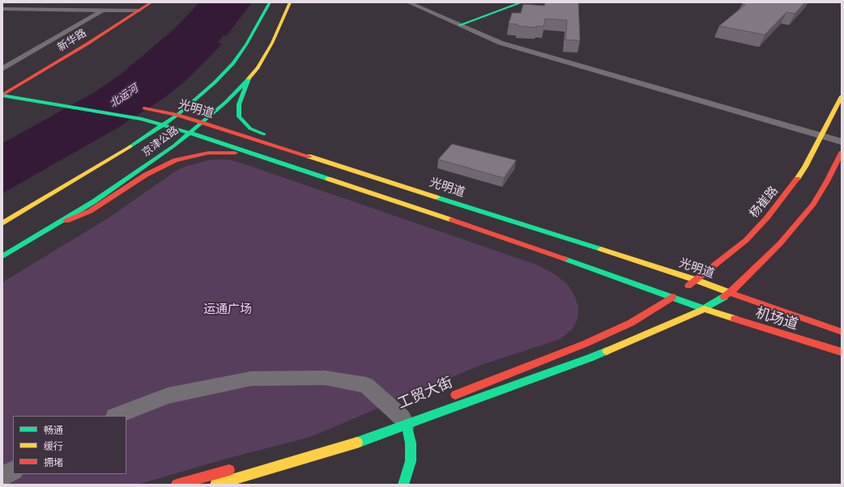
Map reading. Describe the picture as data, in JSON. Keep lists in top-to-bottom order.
{
  "streets": {
    "main road": [
      "新华路",
      "光明道",
      "京津公路",
      "杨崔路",
      "机场道",
      "工贸大街"
    ]
  },
  "crossings": [
    ["新华路", "光明道"],
    ["光明道", "京津公路"],
    ["光明道", "杨崔路"],
    ["光明道", "机场道"],
    ["光明道", "工贸大街"],
    ["杨崔路", "工贸大街"],
    ["机场道", "工贸大街"]
  ],
  "water": ["北运河"],
  "parks": ["运通广场"],
  "legend": ["畅通", "缓行", "拥堵"]
}
